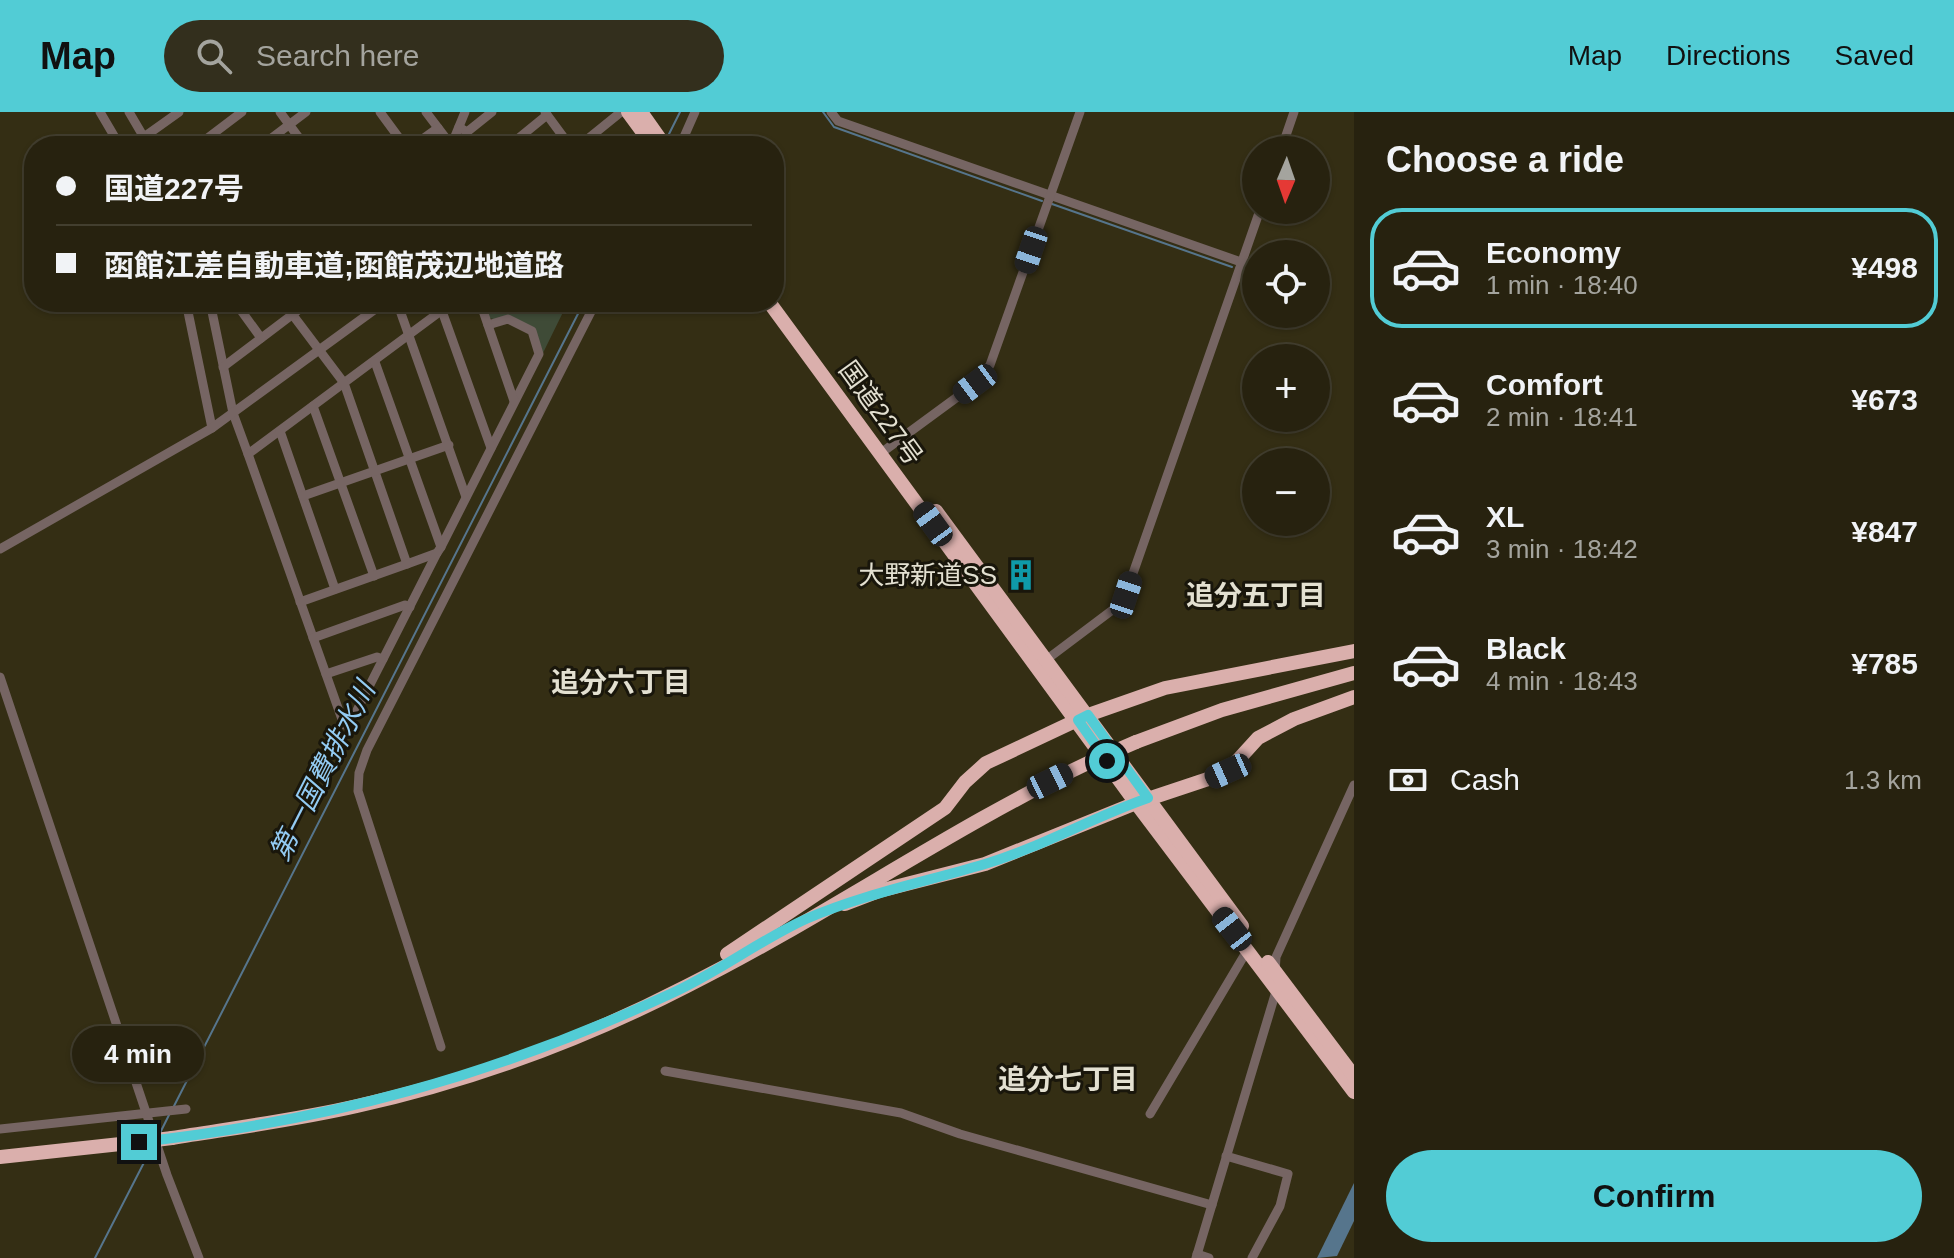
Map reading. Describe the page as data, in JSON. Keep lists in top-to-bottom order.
{
  "streets": {
    "highway": ["国道227号"]
  },
  "districts": ["追分五丁目", "追分六丁目", "追分七丁目"],
  "water": ["第一国費排水川"],
  "places": {
    "building": ["大野新道SS"]
  },
  "north": "bottom",
  "page": {
    "header": "Map",
    "search": "Search here",
    "nav": ["Map", "Directions", "Saved"],
    "heading": "Choose a ride",
    "map_buttons": ["+", "−"],
    "banner": ["国道227号", "函館江差自動車道;函館茂辺地道路"],
    "list": [
      {
        "name": "Economy",
        "note": "1 min · 18:40",
        "value": "¥498"
      },
      {
        "name": "Comfort",
        "note": "2 min · 18:41",
        "value": "¥673"
      },
      {
        "name": "XL",
        "note": "3 min · 18:42",
        "value": "¥847"
      },
      {
        "name": "Black",
        "note": "4 min · 18:43",
        "value": "¥785"
      }
    ],
    "pay": ["Cash", "1.3 km"],
    "bubble": "4 min",
    "buttons": "Confirm"
  }
}
